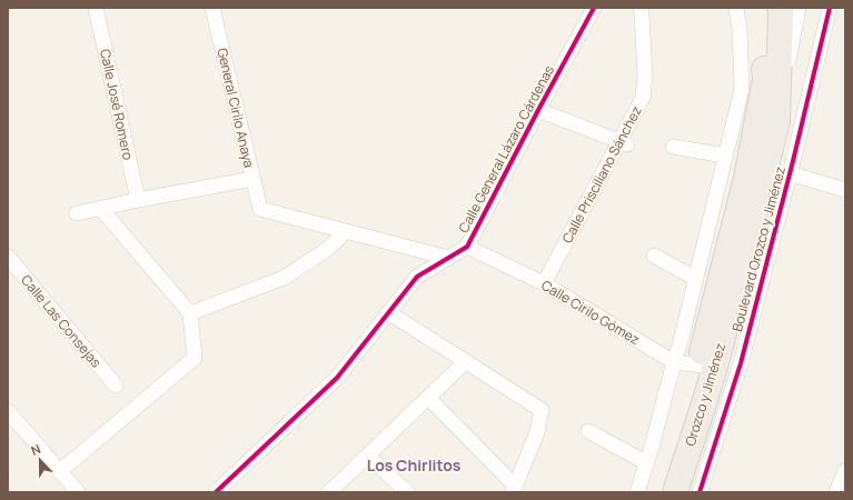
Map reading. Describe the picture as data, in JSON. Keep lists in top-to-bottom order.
{
  "streets": {
    "highway": ["Orozco y Jiménez"],
    "street": [
      "Calle José Romero",
      "General Cirilo Anaya",
      "Calle General Lázaro Cárdenas",
      "Calle Prisciliano Sánchez",
      "Boulevard Orozco y Jiménez",
      "Calle Cirilo Gómez",
      "Calle Las Consejas"
    ]
  },
  "crossings": [
    ["Calle General Lázaro Cárdenas", "Calle Cirilo Gómez"],
    ["Calle Prisciliano Sánchez", "Calle Cirilo Gómez"],
    ["Calle Cirilo Gómez", "Orozco y Jiménez"]
  ],
  "districts": ["Los Chirlitos"],
  "north": "top"
}
